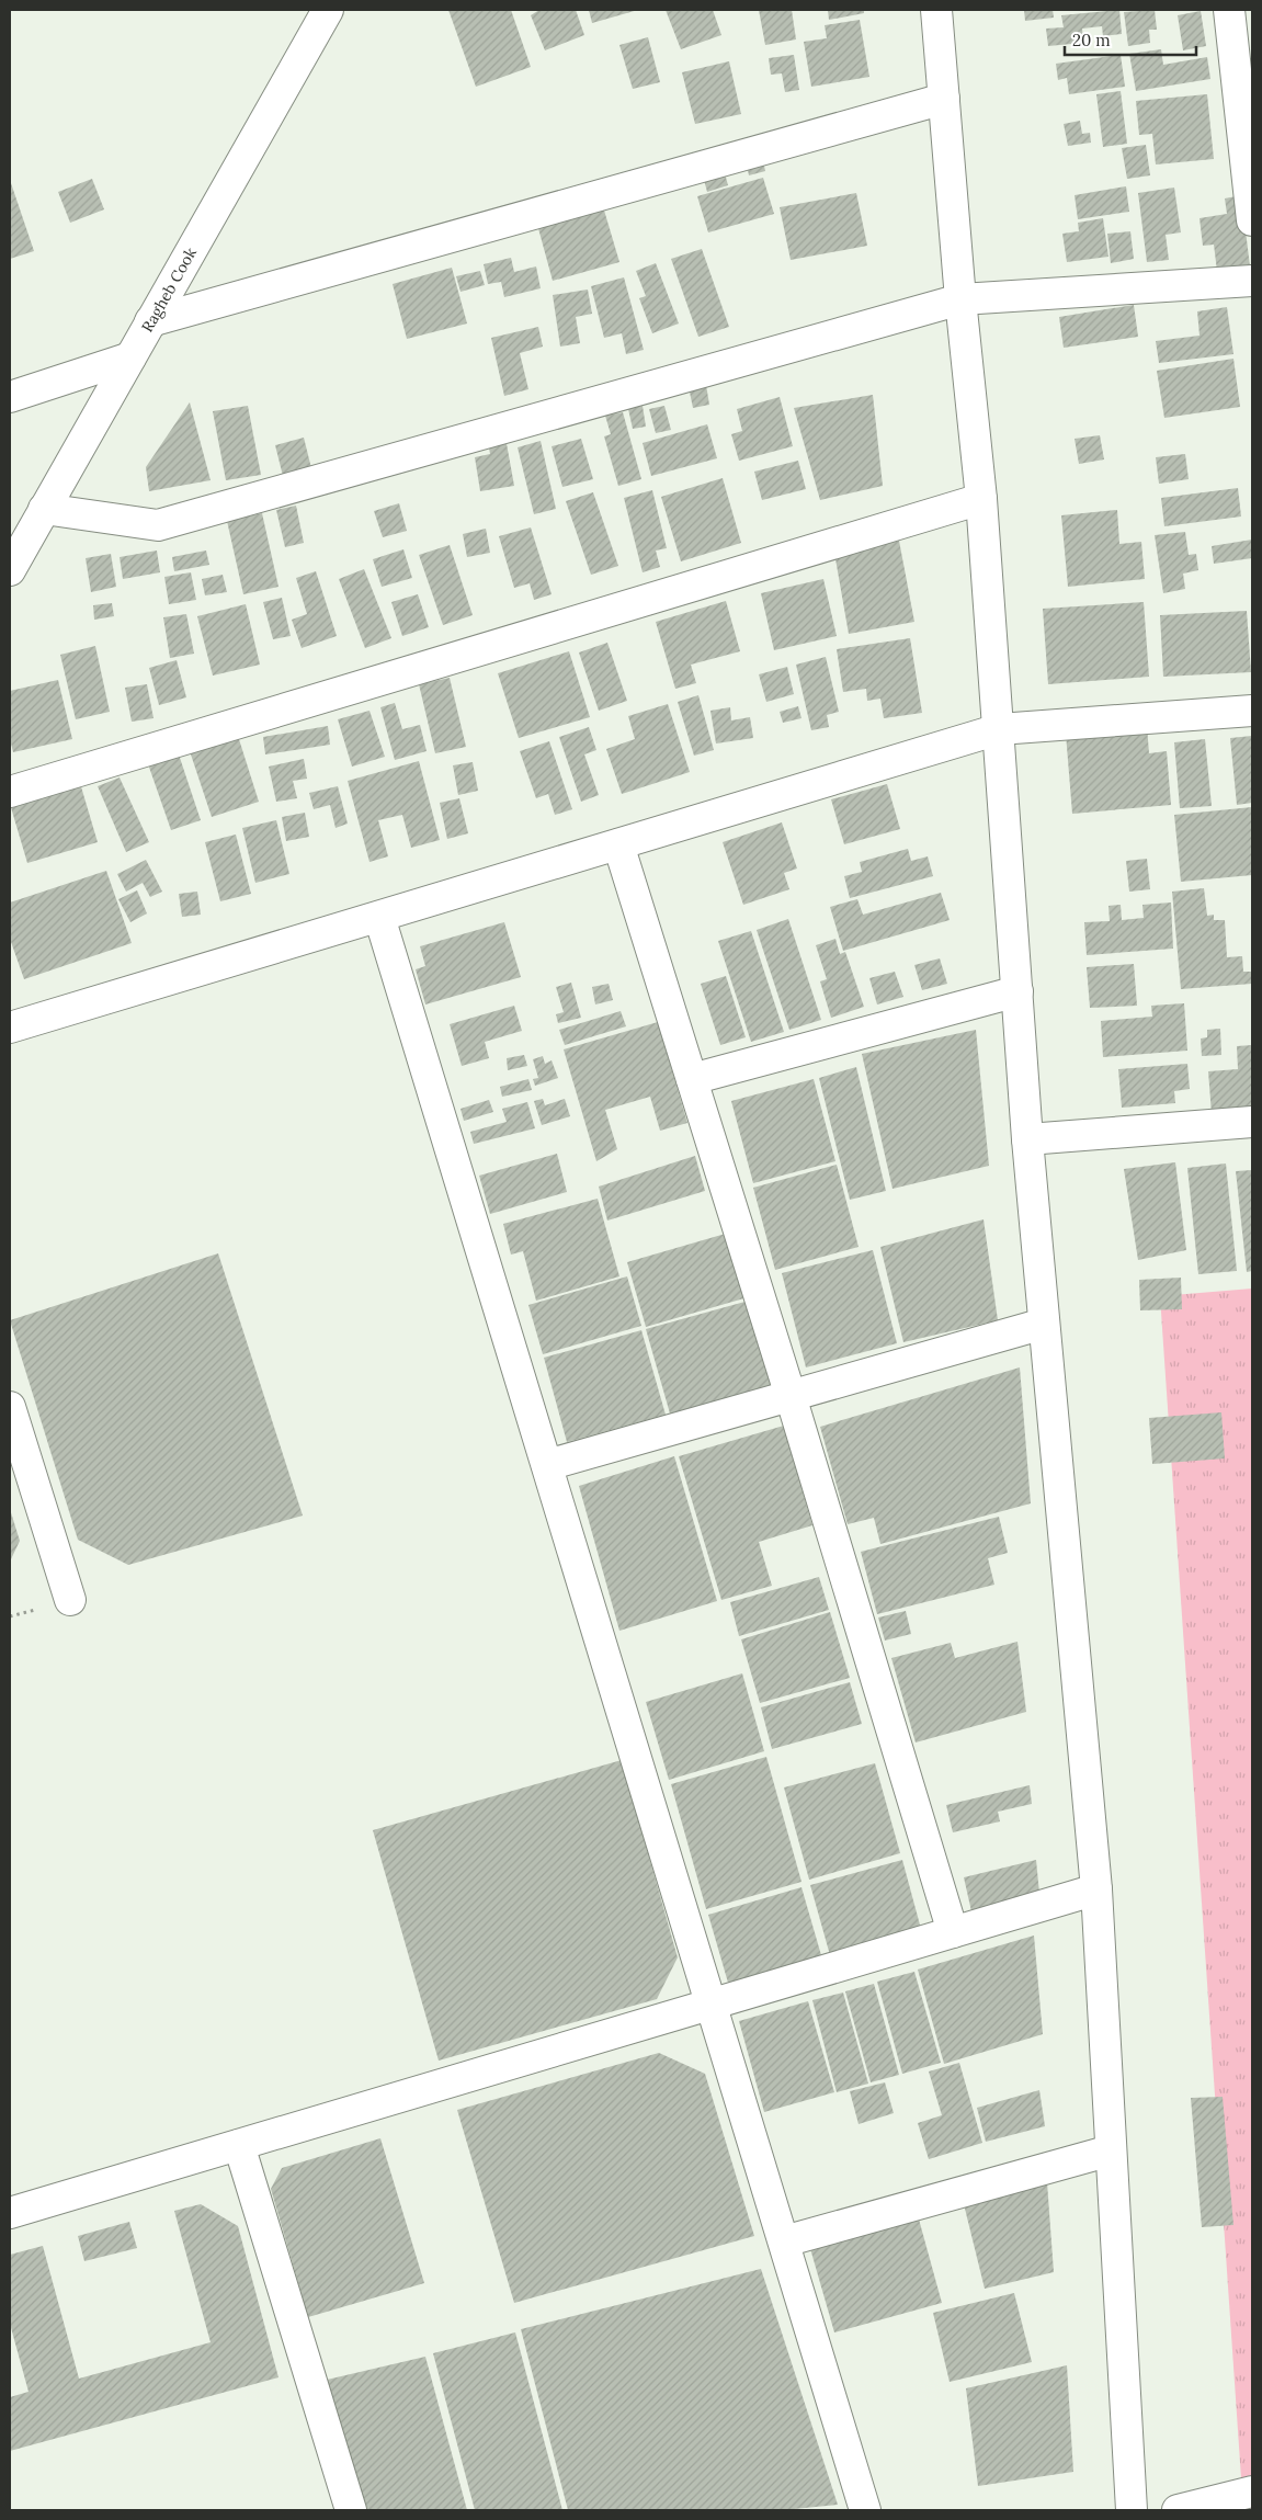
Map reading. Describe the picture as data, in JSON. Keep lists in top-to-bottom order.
{
  "streets": {
    "street": ["Ragheb Cook"]
  },
  "scale_bar": "20 m"
}
